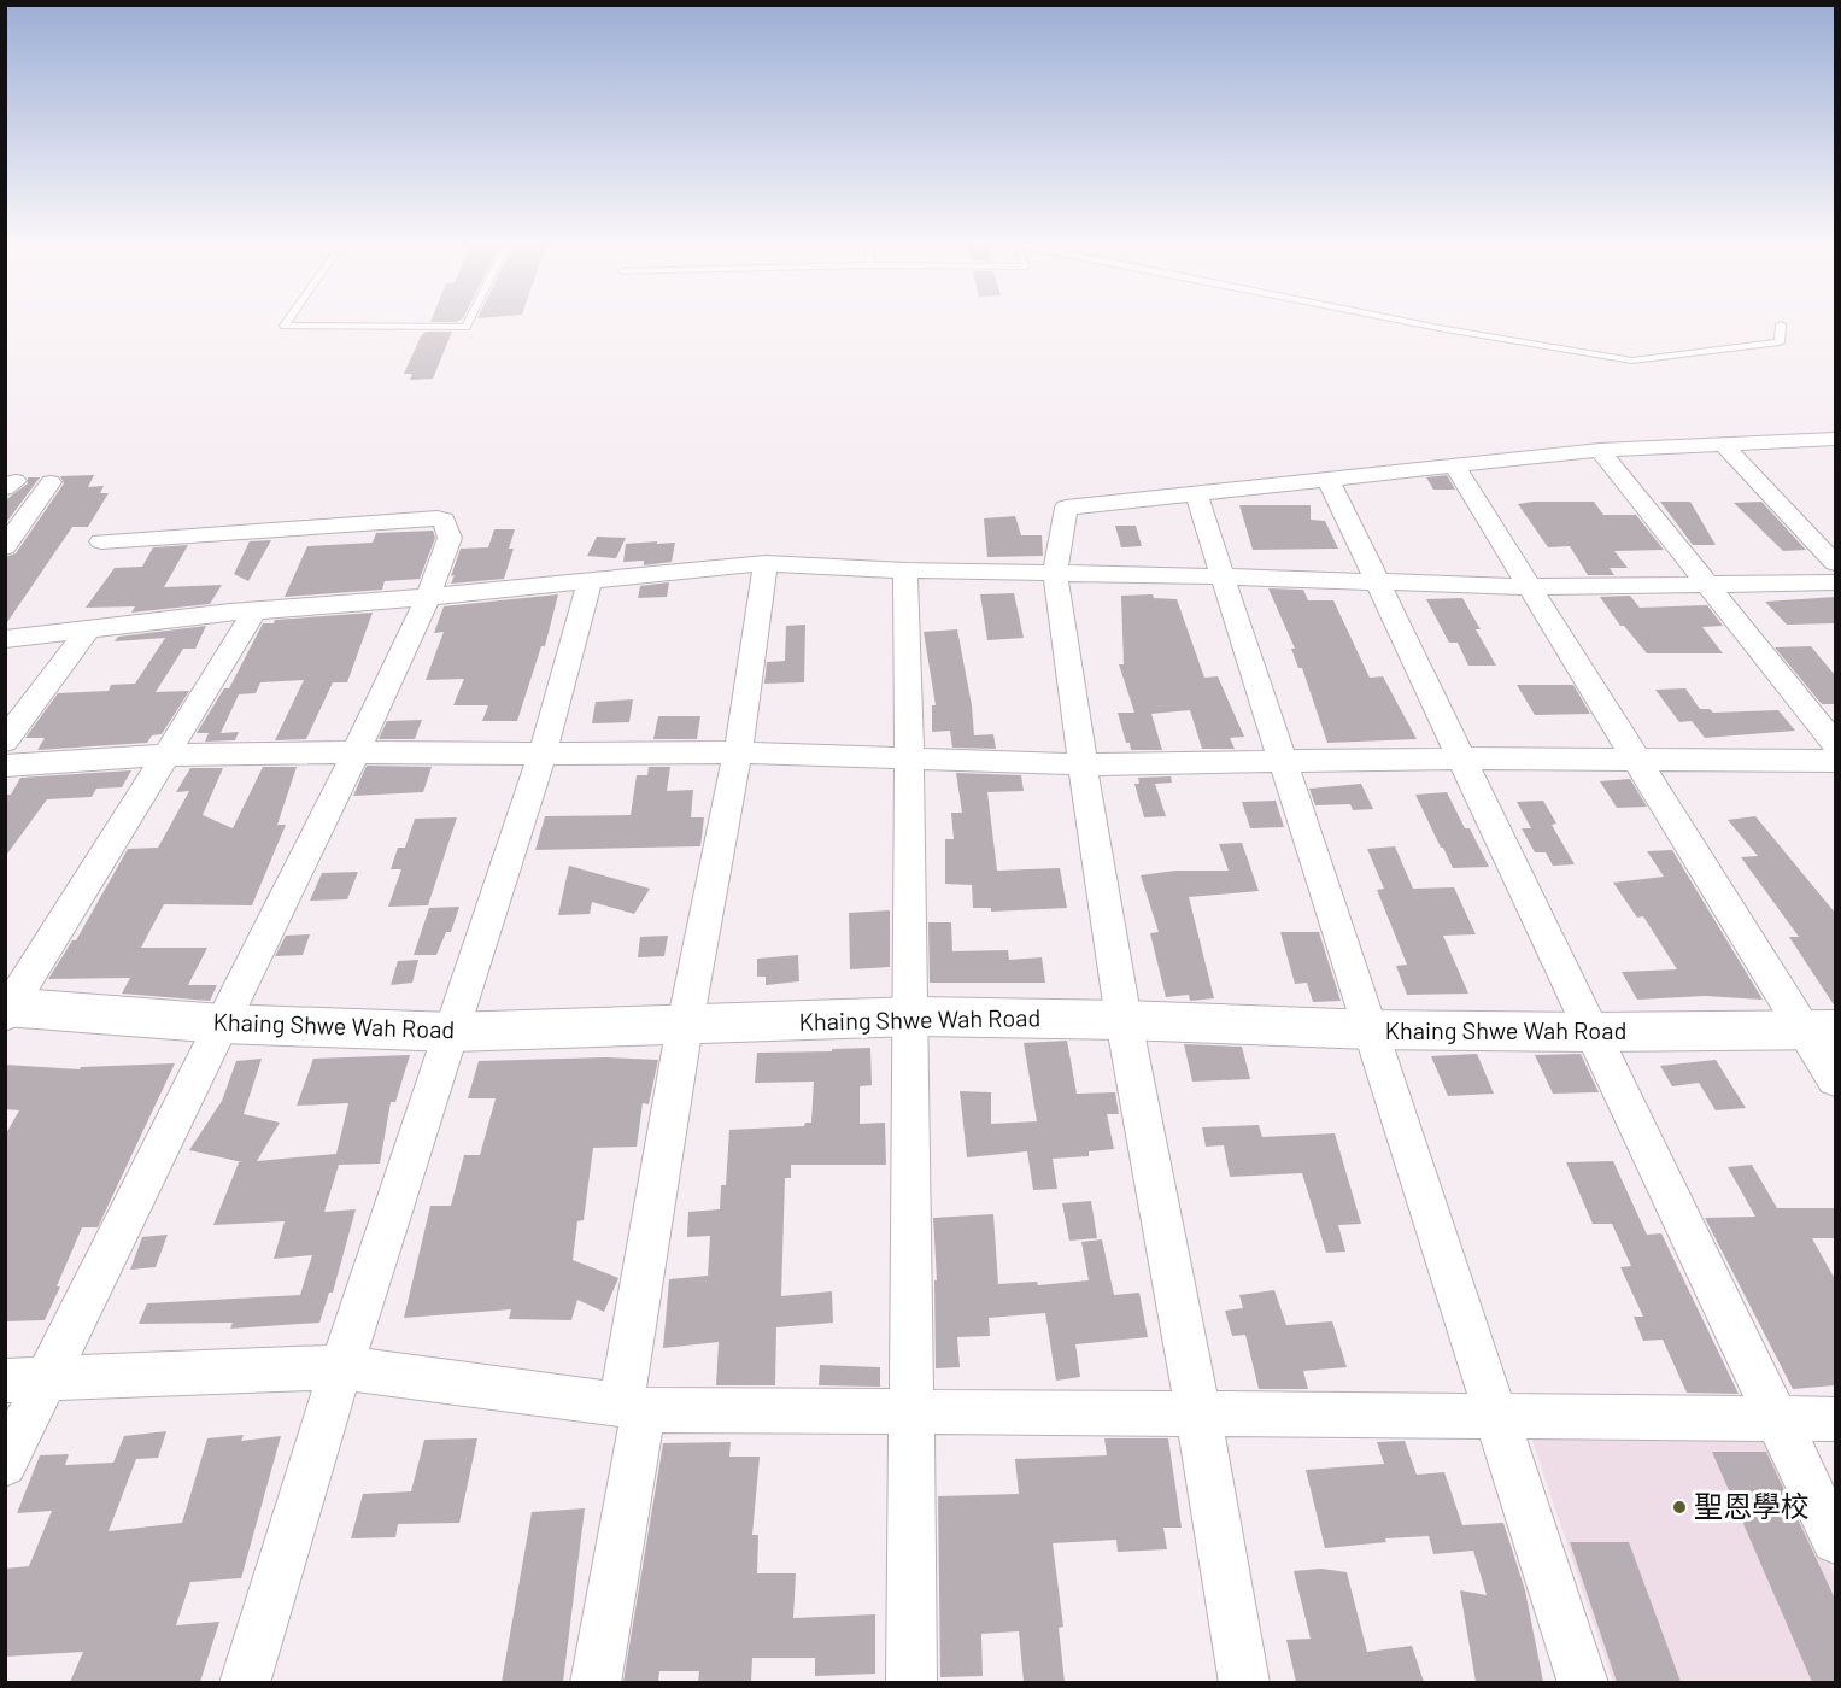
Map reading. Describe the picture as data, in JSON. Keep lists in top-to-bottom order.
{
  "streets": {
    "street": ["Khaing Shwe Wah Road"]
  },
  "places": ["聖恩學校"]
}
